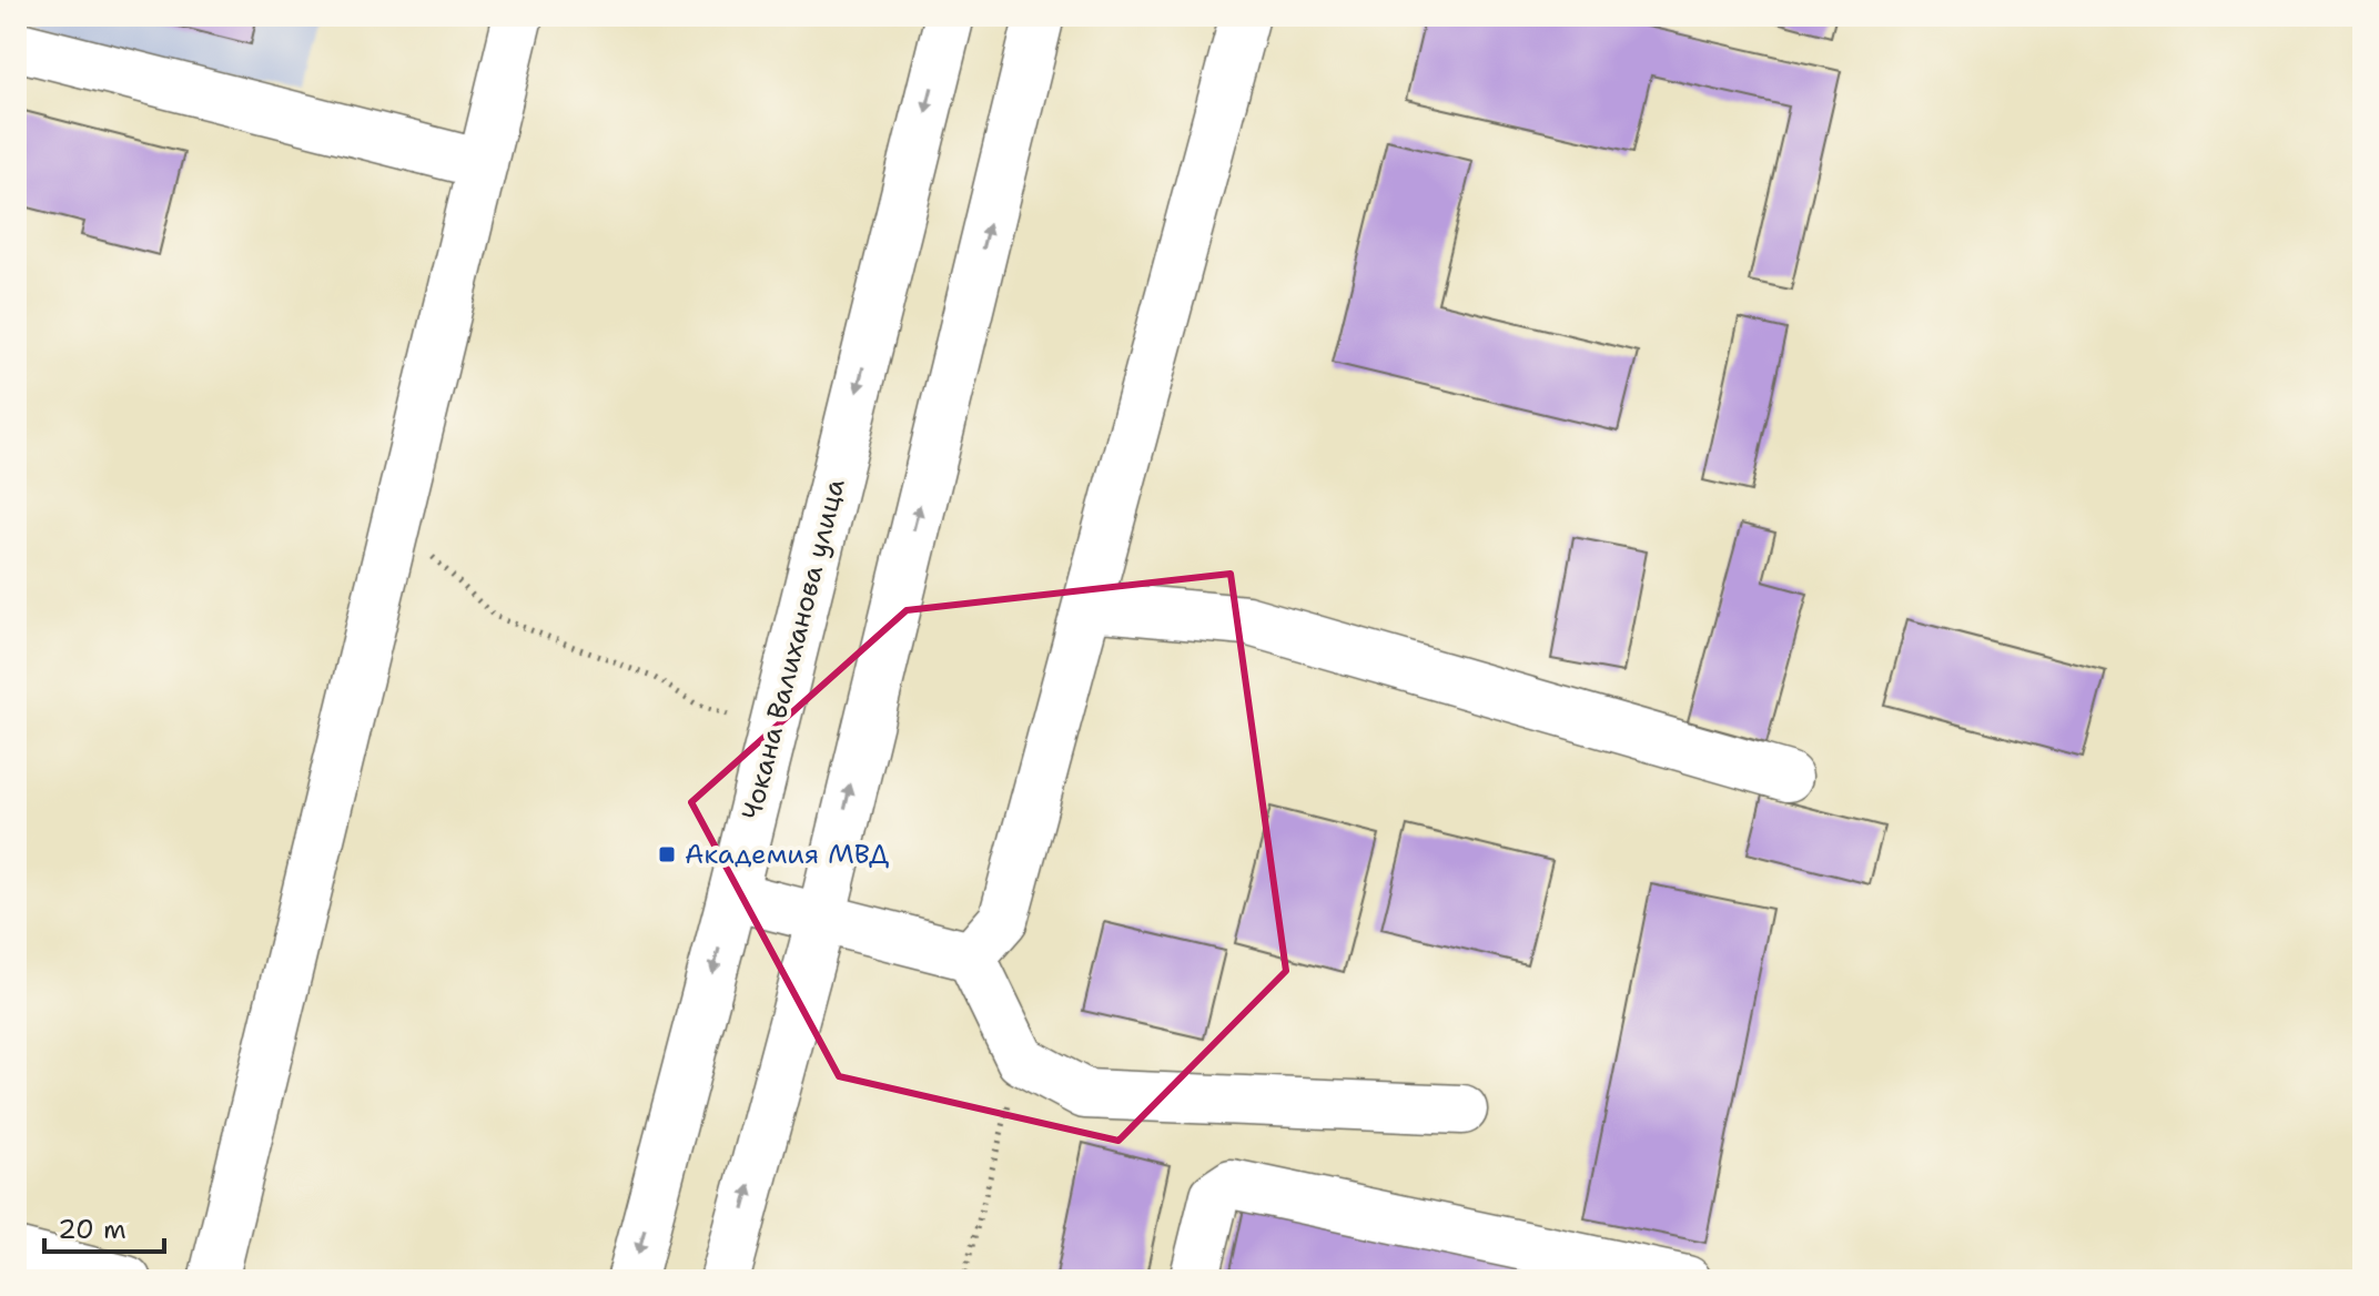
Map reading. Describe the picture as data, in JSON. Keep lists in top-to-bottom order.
{
  "streets": {
    "main road": ["Чокана Валиханова улица"]
  },
  "places": {
    "transit": ["Академия МВД"]
  },
  "scale_bar": "20 m"
}
